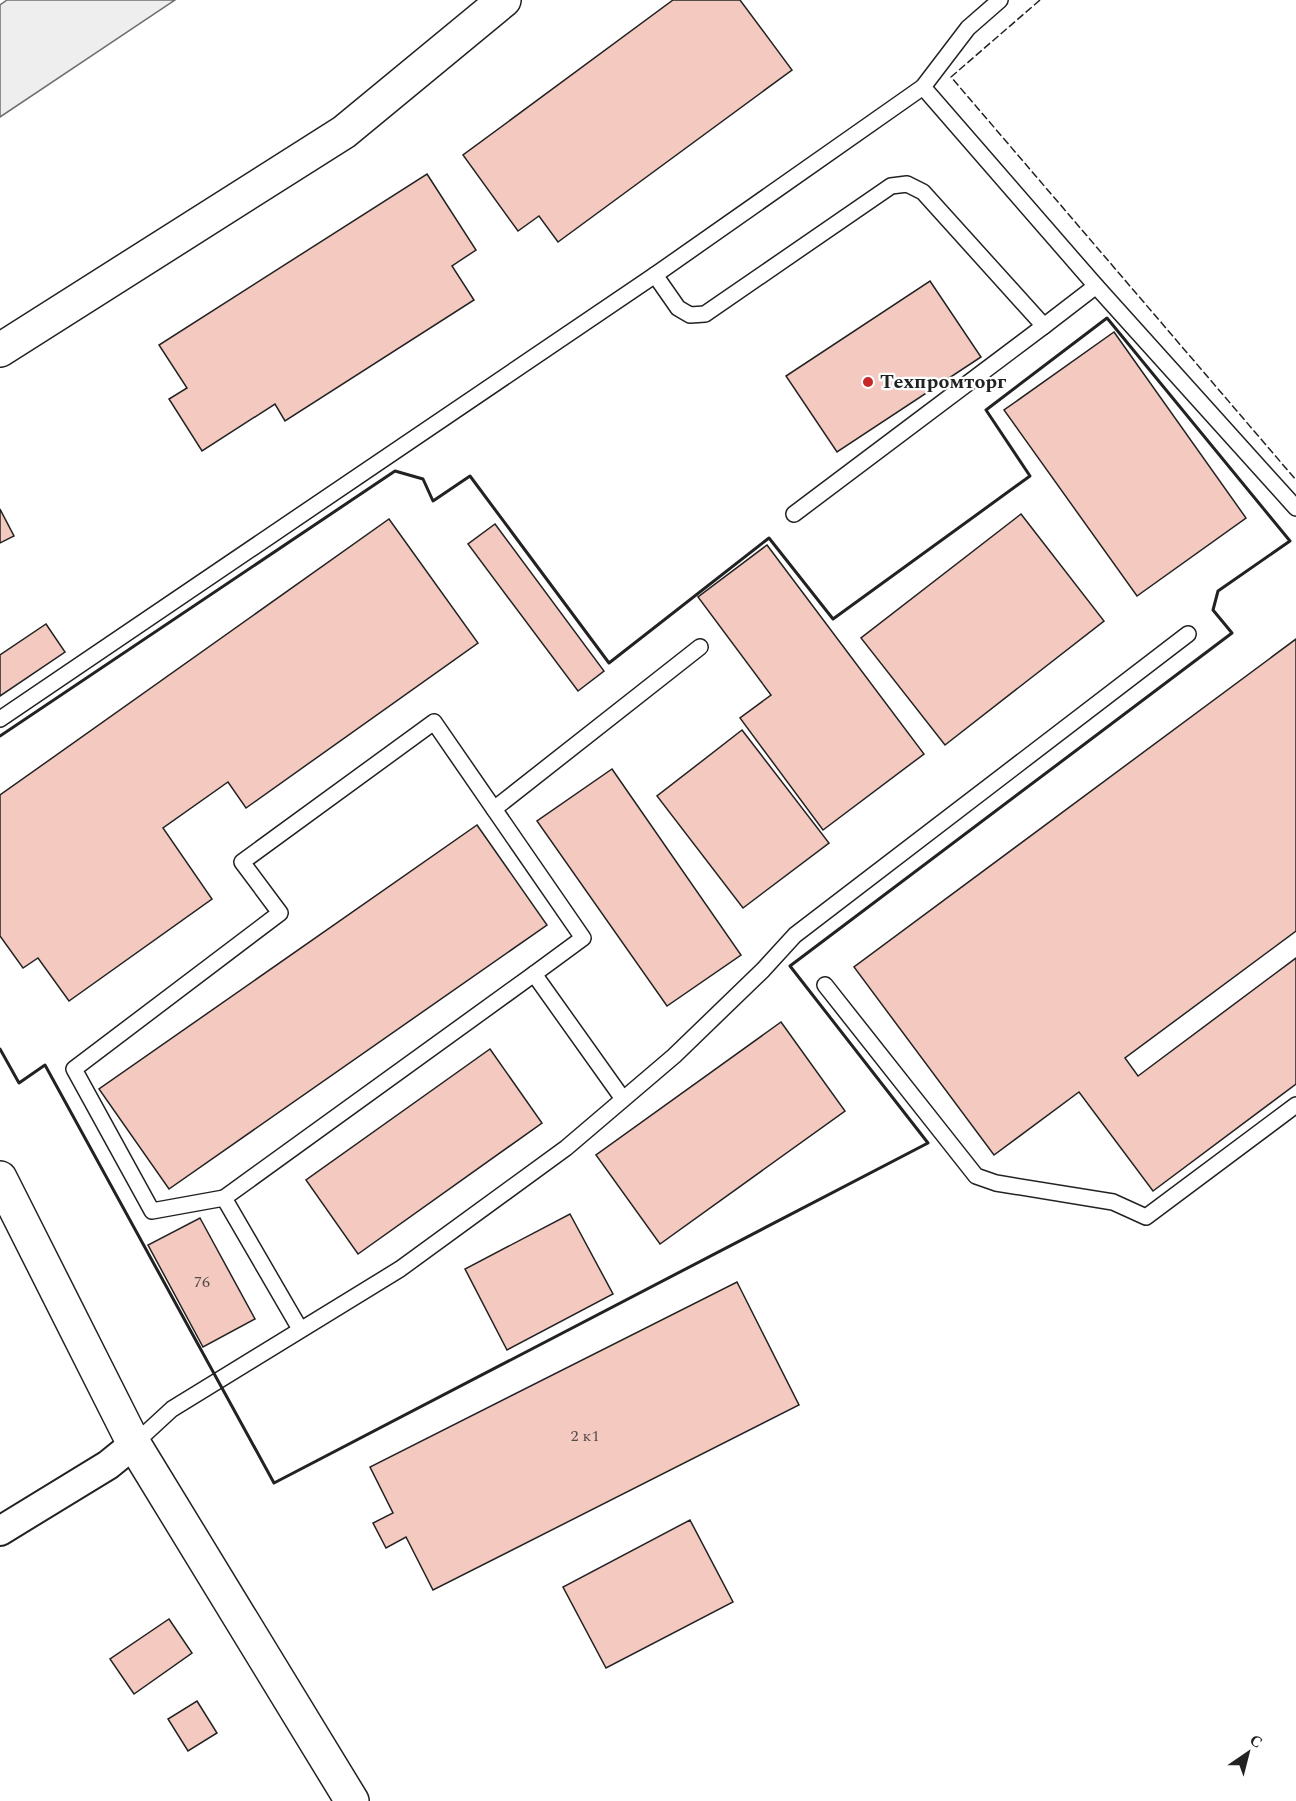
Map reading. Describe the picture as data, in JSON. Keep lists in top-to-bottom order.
{
  "places": ["Техпромторг"],
  "house_numbers": ["76", "2 к1"],
  "north": "top right"
}
